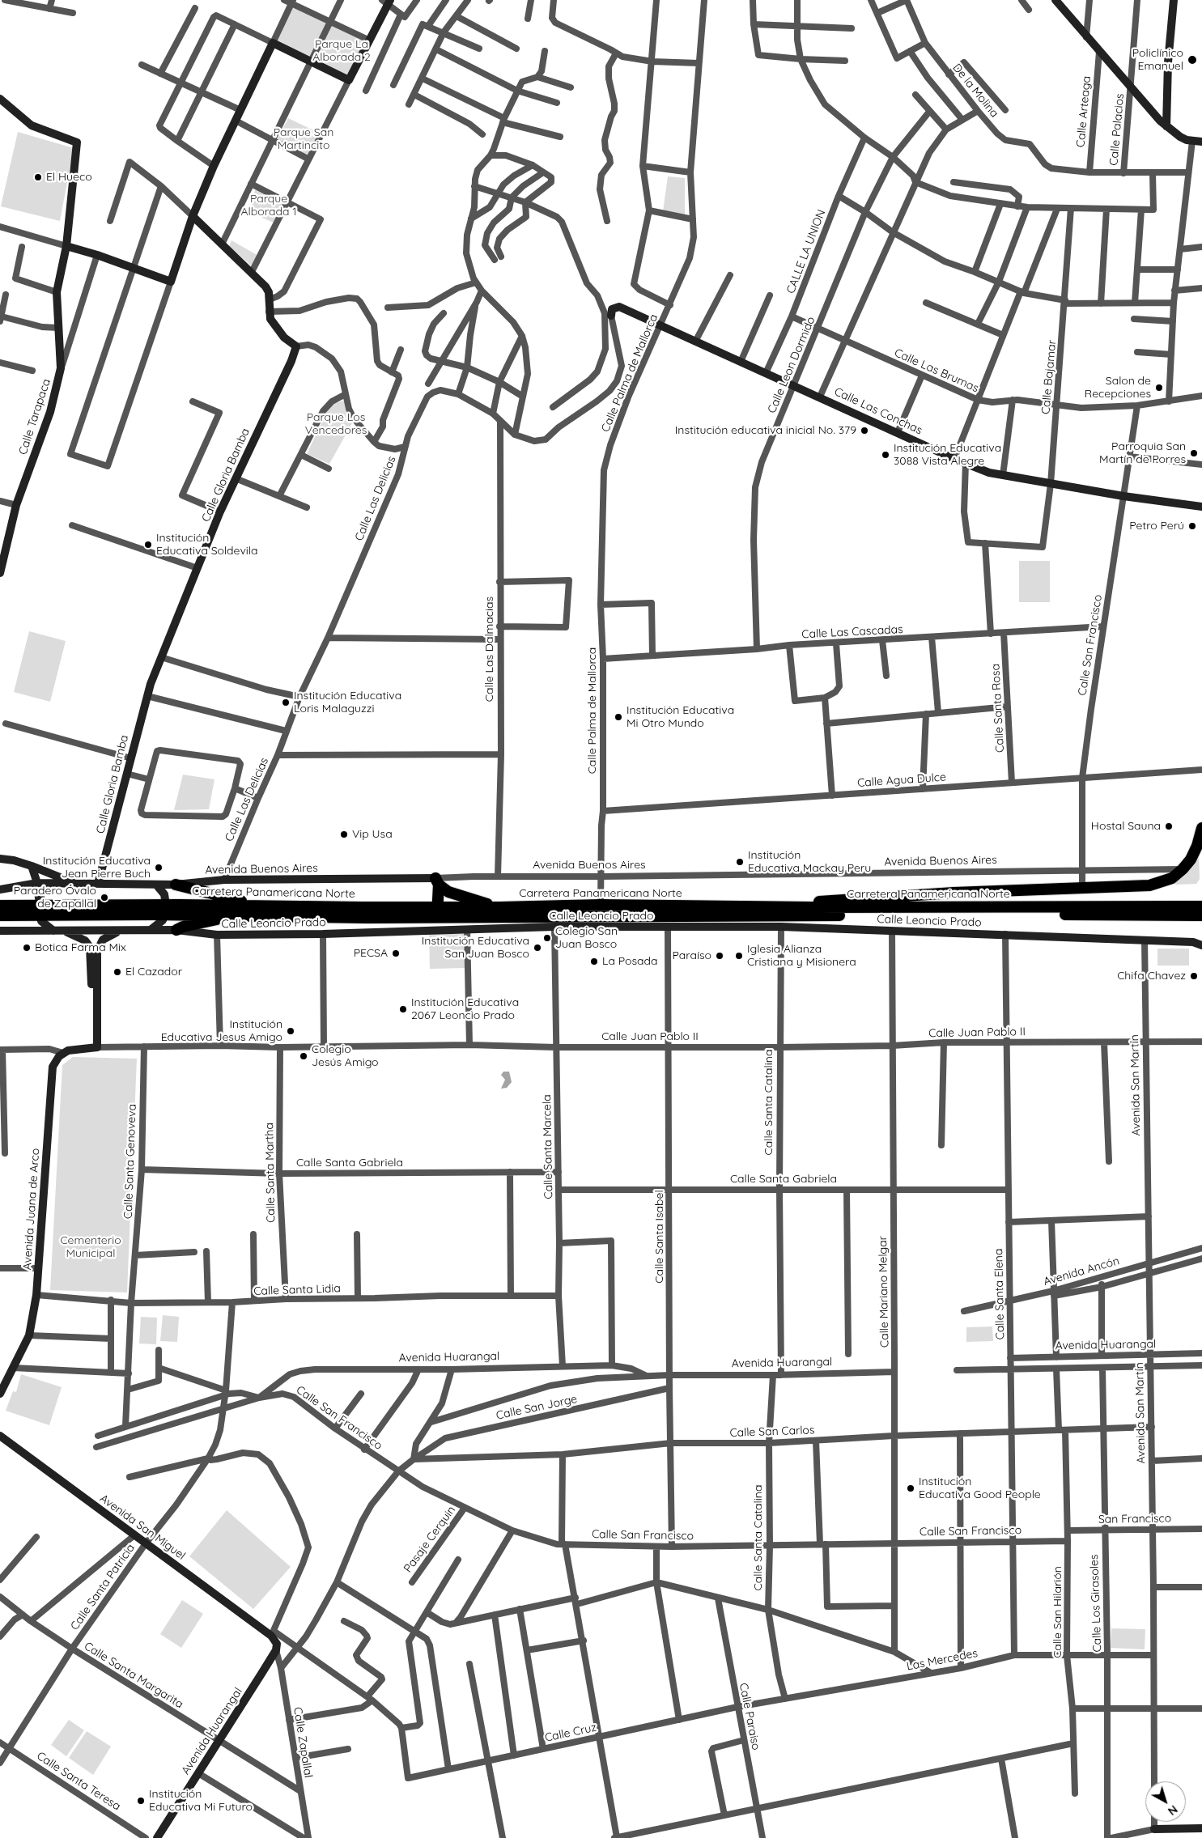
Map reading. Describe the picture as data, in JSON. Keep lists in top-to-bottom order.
{
  "streets": {
    "highway": ["Carretera Panamericana Norte"],
    "street": [
      "De la Molina",
      "Calle Arteaga",
      "Calle Palacios",
      "CALLE LA UNION",
      "Calle Leon Dormido",
      "Calle Las Brumas",
      "Calle Palma de Mallorca",
      "Calle Bajamar",
      "Calle Las Conchas",
      "Calle Tarapaca",
      "Calle Gloria Bamba",
      "Calle Las Delicias",
      "Calle Las Cascadas",
      "Calle San Francisco",
      "Calle Las Dalmacias",
      "Calle Santa Rosa",
      "Calle Agua Dulce",
      "Avenida Buenos Aires",
      "Calle Leoncio Prado",
      "Calle Juan Pablo II",
      "Avenida San Martín",
      "Calle Santa Catalina",
      "Calle Santa Marcela",
      "Calle Santa Genoveva",
      "Calle Santa Gabriela",
      "Calle Santa Martha",
      "Avenida Juana de Arco",
      "Calle Santa Isabel",
      "Avenida Ancón",
      "Calle Santa Lidia",
      "Calle Mariano Melgar",
      "Calle Santa Elena",
      "Avenida Huarangal",
      "Calle San Jorge",
      "Calle San Carlos",
      "San Francisco",
      "Avenida San Miguel",
      "Pasaje Cerquin",
      "Calle Santa Patricia",
      "Calle Los Girasoles",
      "Calle San Hilarión",
      "Las Mercedes",
      "Calle Santa Margarita",
      "Calle Paraiso",
      "Calle Cruz",
      "Calle Zapallal",
      "Calle Santa Teresa"
    ]
  },
  "crossings": [
    ["De la Molina", "Calle Arteaga"],
    ["CALLE LA UNION", "Calle Las Brumas"],
    ["CALLE LA UNION", "Calle Las Conchas"],
    ["Calle Leon Dormido", "Calle Las Brumas"],
    ["Calle Leon Dormido", "Calle Las Conchas"],
    ["Calle Leon Dormido", "Calle Las Cascadas"],
    ["Calle Las Brumas", "Calle Bajamar"],
    ["Calle Las Brumas", "Calle San Francisco"],
    ["Calle Palma de Mallorca", "Calle Las Conchas"],
    ["Calle Palma de Mallorca", "Calle Las Cascadas"],
    ["Calle Palma de Mallorca", "Calle Agua Dulce"],
    ["Calle Palma de Mallorca", "Avenida Buenos Aires"],
    ["Calle Palma de Mallorca", "Carretera Panamericana Norte"],
    ["Calle Bajamar", "Calle Las Conchas"],
    ["Calle Las Conchas", "Calle Las Delicias"],
    ["Calle Las Conchas", "Calle San Francisco"],
    ["Calle Gloria Bamba", "Avenida Buenos Aires"],
    ["Calle Las Delicias", "Calle Las Dalmacias"],
    ["Calle Las Delicias", "Avenida Buenos Aires"],
    ["Calle Las Cascadas", "Calle San Francisco"],
    ["Calle Las Cascadas", "Calle Santa Rosa"],
    ["Calle San Francisco", "Calle Agua Dulce"],
    ["Calle San Francisco", "Avenida Buenos Aires"],
    ["Calle San Francisco", "Calle Santa Catalina"],
    ["Calle San Francisco", "Calle Santa Isabel"],
    ["Calle San Francisco", "Calle Mariano Melgar"],
    ["Calle San Francisco", "Calle Santa Elena"],
    ["Calle San Francisco", "Avenida Huarangal"],
    ["Calle San Francisco", "Pasaje Cerquin"],
    ["Calle San Francisco", "Calle San Hilarión"],
    ["Calle Las Dalmacias", "Avenida Buenos Aires"],
    ["Calle Santa Rosa", "Calle Agua Dulce"],
    ["Calle Leoncio Prado", "Avenida San Martín"],
    ["Calle Leoncio Prado", "Calle Santa Catalina"],
    ["Calle Leoncio Prado", "Calle Santa Marcela"],
    ["Calle Leoncio Prado", "Calle Santa Isabel"],
    ["Calle Leoncio Prado", "Calle Mariano Melgar"],
    ["Calle Leoncio Prado", "Calle Santa Elena"],
    ["Calle Juan Pablo II", "Avenida San Martín"],
    ["Calle Juan Pablo II", "Calle Santa Catalina"],
    ["Calle Juan Pablo II", "Calle Santa Marcela"],
    ["Calle Juan Pablo II", "Calle Santa Genoveva"],
    ["Calle Juan Pablo II", "Calle Santa Martha"],
    ["Calle Juan Pablo II", "Calle Santa Isabel"],
    ["Calle Juan Pablo II", "Calle Mariano Melgar"],
    ["Calle Juan Pablo II", "Calle Santa Elena"],
    ["Avenida San Martín", "Avenida Ancón"],
    ["Avenida San Martín", "Avenida Huarangal"],
    ["Avenida San Martín", "Calle San Carlos"],
    ["Avenida San Martín", "San Francisco"],
    ["Avenida San Martín", "Las Mercedes"],
    ["Calle Santa Catalina", "Calle Santa Gabriela"],
    ["Calle Santa Catalina", "Avenida Huarangal"],
    ["Calle Santa Catalina", "Calle San Carlos"],
    ["Calle Santa Catalina", "Las Mercedes"],
    ["Calle Santa Marcela", "Calle Santa Gabriela"],
    ["Calle Santa Marcela", "Calle Santa Lidia"],
    ["Calle Santa Marcela", "Avenida Huarangal"],
    ["Calle Santa Genoveva", "Calle Santa Gabriela"],
    ["Calle Santa Genoveva", "Calle Santa Lidia"],
    ["Calle Santa Gabriela", "Calle Santa Martha"],
    ["Calle Santa Gabriela", "Calle Santa Isabel"],
    ["Calle Santa Gabriela", "Calle Mariano Melgar"],
    ["Calle Santa Gabriela", "Calle Santa Elena"],
    ["Calle Santa Martha", "Calle Santa Lidia"],
    ["Avenida Juana de Arco", "Calle Santa Lidia"],
    ["Calle Santa Isabel", "Avenida Huarangal"],
    ["Calle Santa Isabel", "Calle San Jorge"],
    ["Calle Santa Isabel", "Calle San Carlos"],
    ["Avenida Ancón", "Calle Santa Elena"],
    ["Calle Santa Lidia", "Calle Santa Patricia"],
    ["Calle Mariano Melgar", "Avenida Huarangal"],
    ["Calle Mariano Melgar", "Calle San Carlos"],
    ["Calle Santa Elena", "Avenida Huarangal"],
    ["Calle Santa Elena", "Calle San Carlos"],
    ["Calle Santa Elena", "Las Mercedes"],
    ["Avenida Huarangal", "Calle Santa Patricia"],
    ["Avenida Huarangal", "Calle Los Girasoles"],
    ["Avenida Huarangal", "Calle San Hilarión"],
    ["Avenida Huarangal", "Calle Santa Margarita"],
    ["Avenida Huarangal", "Calle Zapallal"],
    ["Calle San Jorge", "Calle San Carlos"],
    ["Calle San Carlos", "Calle Los Girasoles"],
    ["Calle San Carlos", "Calle San Hilarión"],
    ["San Francisco", "Calle Los Girasoles"],
    ["San Francisco", "Calle San Hilarión"],
    ["Avenida San Miguel", "Calle Santa Patricia"],
    ["Calle Santa Patricia", "Calle Santa Margarita"],
    ["Calle Santa Patricia", "Calle Santa Teresa"],
    ["Calle Los Girasoles", "Las Mercedes"],
    ["Calle San Hilarión", "Las Mercedes"],
    ["Las Mercedes", "Calle Paraiso"],
    ["Las Mercedes", "Calle Cruz"],
    ["Calle Santa Margarita", "Calle Zapallal"],
    ["Calle Paraiso", "Calle Cruz"]
  ],
  "parks": [
    "Parque La Alborada 2",
    "Parque San Martincito",
    "Parque Alborada 1",
    "Parque Los Vencedores",
    "Cementerio Municipal"
  ],
  "places": [
    "Policlínico Emanuel",
    "El Hueco",
    "Salon de Recepciones",
    "Institución educativa inicial No. 379",
    "Parroquia San Martín de Porres",
    "Institución Educativa 3088 Vista Alegre",
    "Petro Perú",
    "Institución Educativa Soldevila",
    "Institución Educativa Loris Malaguzzi",
    "Institución Educativa Mi Otro Mundo",
    "Hostal Sauna",
    "Vip Usa",
    "Institución Educativa Mackay Peru",
    "Institución Educativa Jean Pierre Buch",
    "Paradero Óvalo de Zapallal",
    "Colegio San Juan Bosco",
    "Botica Farma Mix",
    "Institución Educativa San Juan Bosco",
    "PECSA",
    "Paraíso",
    "Iglesia Alianza Cristiana y Misionera",
    "La Posada",
    "El Cazador",
    "Chifa Chavez",
    "Institución Educativa 2067 Leoncio Prado",
    "Institución Educativa Jesus Amigo",
    "Colegio Jesús Amigo",
    "Institución Educativa Good People",
    "Institución Educativa Mi Futuro"
  ],
  "north": "bottom right"
}
